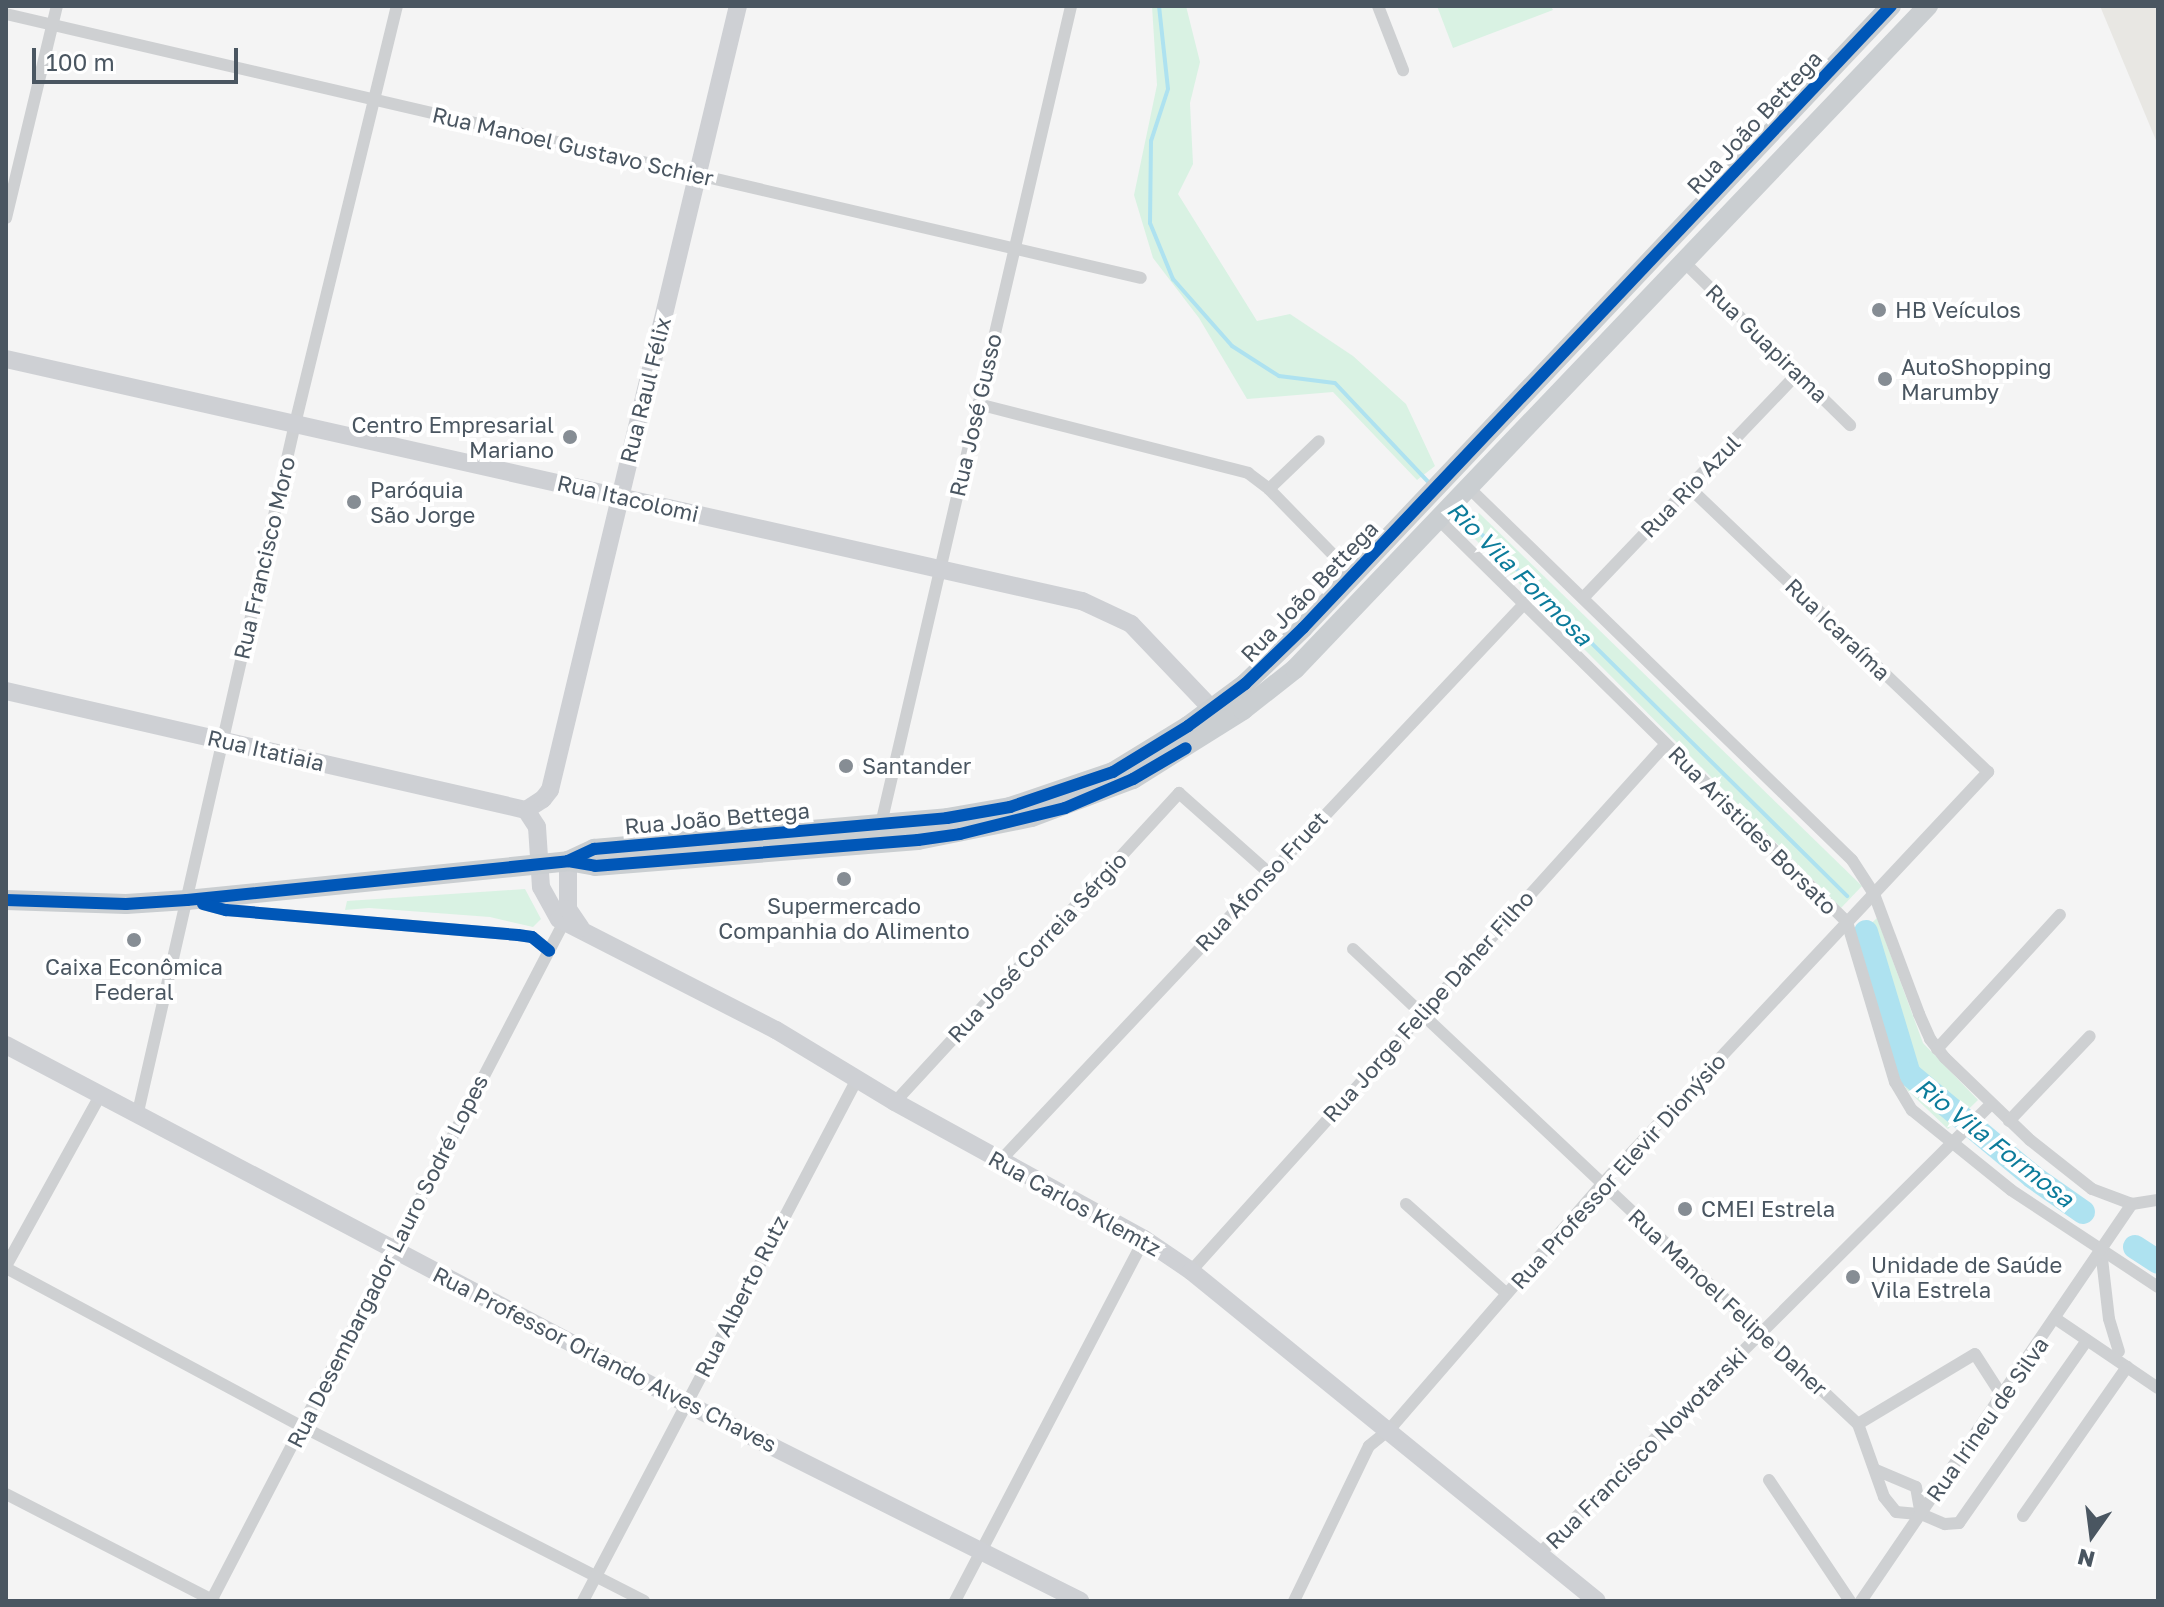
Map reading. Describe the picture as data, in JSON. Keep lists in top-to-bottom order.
{
  "streets": {
    "main road": [
      "Rua João Bettega",
      "Rua Raul Félix",
      "Rua Itacolomi",
      "Rua Itatiaia",
      "Rua Carlos Klemtz",
      "Rua Professor Orlando Alves Chaves"
    ],
    "street": [
      "Rua Manoel Gustavo Schier",
      "Rua Guapirama",
      "Rua José Gusso",
      "Rua Rio Azul",
      "Rua Francisco Moro",
      "Rua Icaraíma",
      "Rua Aristides Borsato",
      "Rua Afonso Fruet",
      "Rua José Correia Sérgio",
      "Rua Jorge Felipe Daher Filho",
      "Rua Professor Elevir Dionýsio",
      "Rua Desembargador Lauro Sodré Lopes",
      "Rua Alberto Rutz",
      "Rua Manoel Felipe Daher",
      "Rua Irineu de Silva",
      "Rua Francisco Nowotarski"
    ]
  },
  "crossings": [
    ["Rua João Bettega", "Rua Guapirama"],
    ["Rua João Bettega", "Rua José Gusso"],
    ["Rua João Bettega", "Rua Itacolomi"],
    ["Rua João Bettega", "Rua Francisco Moro"],
    ["Rua João Bettega", "Rua Aristides Borsato"],
    ["Rua João Bettega", "Rua Desembargador Lauro Sodré Lopes"],
    ["Rua Manoel Gustavo Schier", "Rua Raul Félix"],
    ["Rua Manoel Gustavo Schier", "Rua José Gusso"],
    ["Rua Manoel Gustavo Schier", "Rua Francisco Moro"],
    ["Rua Guapirama", "Rua Rio Azul"],
    ["Rua Raul Félix", "Rua Itacolomi"],
    ["Rua Raul Félix", "Rua Itatiaia"],
    ["Rua José Gusso", "Rua Itacolomi"],
    ["Rua Rio Azul", "Rua Icaraíma"],
    ["Rua Rio Azul", "Rua Aristides Borsato"],
    ["Rua Itacolomi", "Rua Francisco Moro"],
    ["Rua Francisco Moro", "Rua Itatiaia"],
    ["Rua Francisco Moro", "Rua Professor Orlando Alves Chaves"],
    ["Rua Icaraíma", "Rua Professor Elevir Dionýsio"],
    ["Rua Aristides Borsato", "Rua Afonso Fruet"],
    ["Rua Aristides Borsato", "Rua Jorge Felipe Daher Filho"],
    ["Rua Aristides Borsato", "Rua Professor Elevir Dionýsio"],
    ["Rua Aristides Borsato", "Rua Irineu de Silva"],
    ["Rua Aristides Borsato", "Rua Francisco Nowotarski"],
    ["Rua Afonso Fruet", "Rua José Correia Sérgio"],
    ["Rua Afonso Fruet", "Rua Carlos Klemtz"],
    ["Rua José Correia Sérgio", "Rua Carlos Klemtz"],
    ["Rua Jorge Felipe Daher Filho", "Rua Carlos Klemtz"],
    ["Rua Jorge Felipe Daher Filho", "Rua Manoel Felipe Daher"],
    ["Rua Professor Elevir Dionýsio", "Rua Carlos Klemtz"],
    ["Rua Professor Elevir Dionýsio", "Rua Manoel Felipe Daher"],
    ["Rua Carlos Klemtz", "Rua Desembargador Lauro Sodré Lopes"],
    ["Rua Carlos Klemtz", "Rua Alberto Rutz"],
    ["Rua Carlos Klemtz", "Rua Francisco Nowotarski"],
    ["Rua Desembargador Lauro Sodré Lopes", "Rua Professor Orlando Alves Chaves"],
    ["Rua Alberto Rutz", "Rua Professor Orlando Alves Chaves"],
    ["Rua Manoel Felipe Daher", "Rua Irineu de Silva"],
    ["Rua Manoel Felipe Daher", "Rua Francisco Nowotarski"]
  ],
  "water": ["Rio Vila Formosa"],
  "places": [
    "HB Veículos",
    "AutoShopping Marumby",
    "Centro Empresarial Mariano",
    "Paróquia São Jorge",
    "Santander",
    "Supermercado Companhia do Alimento",
    "Caixa Econômica Federal",
    "CMEI Estrela",
    "Unidade de Saúde Vila Estrela"
  ],
  "scale_bar": "100 m",
  "north": "bottom"
}
